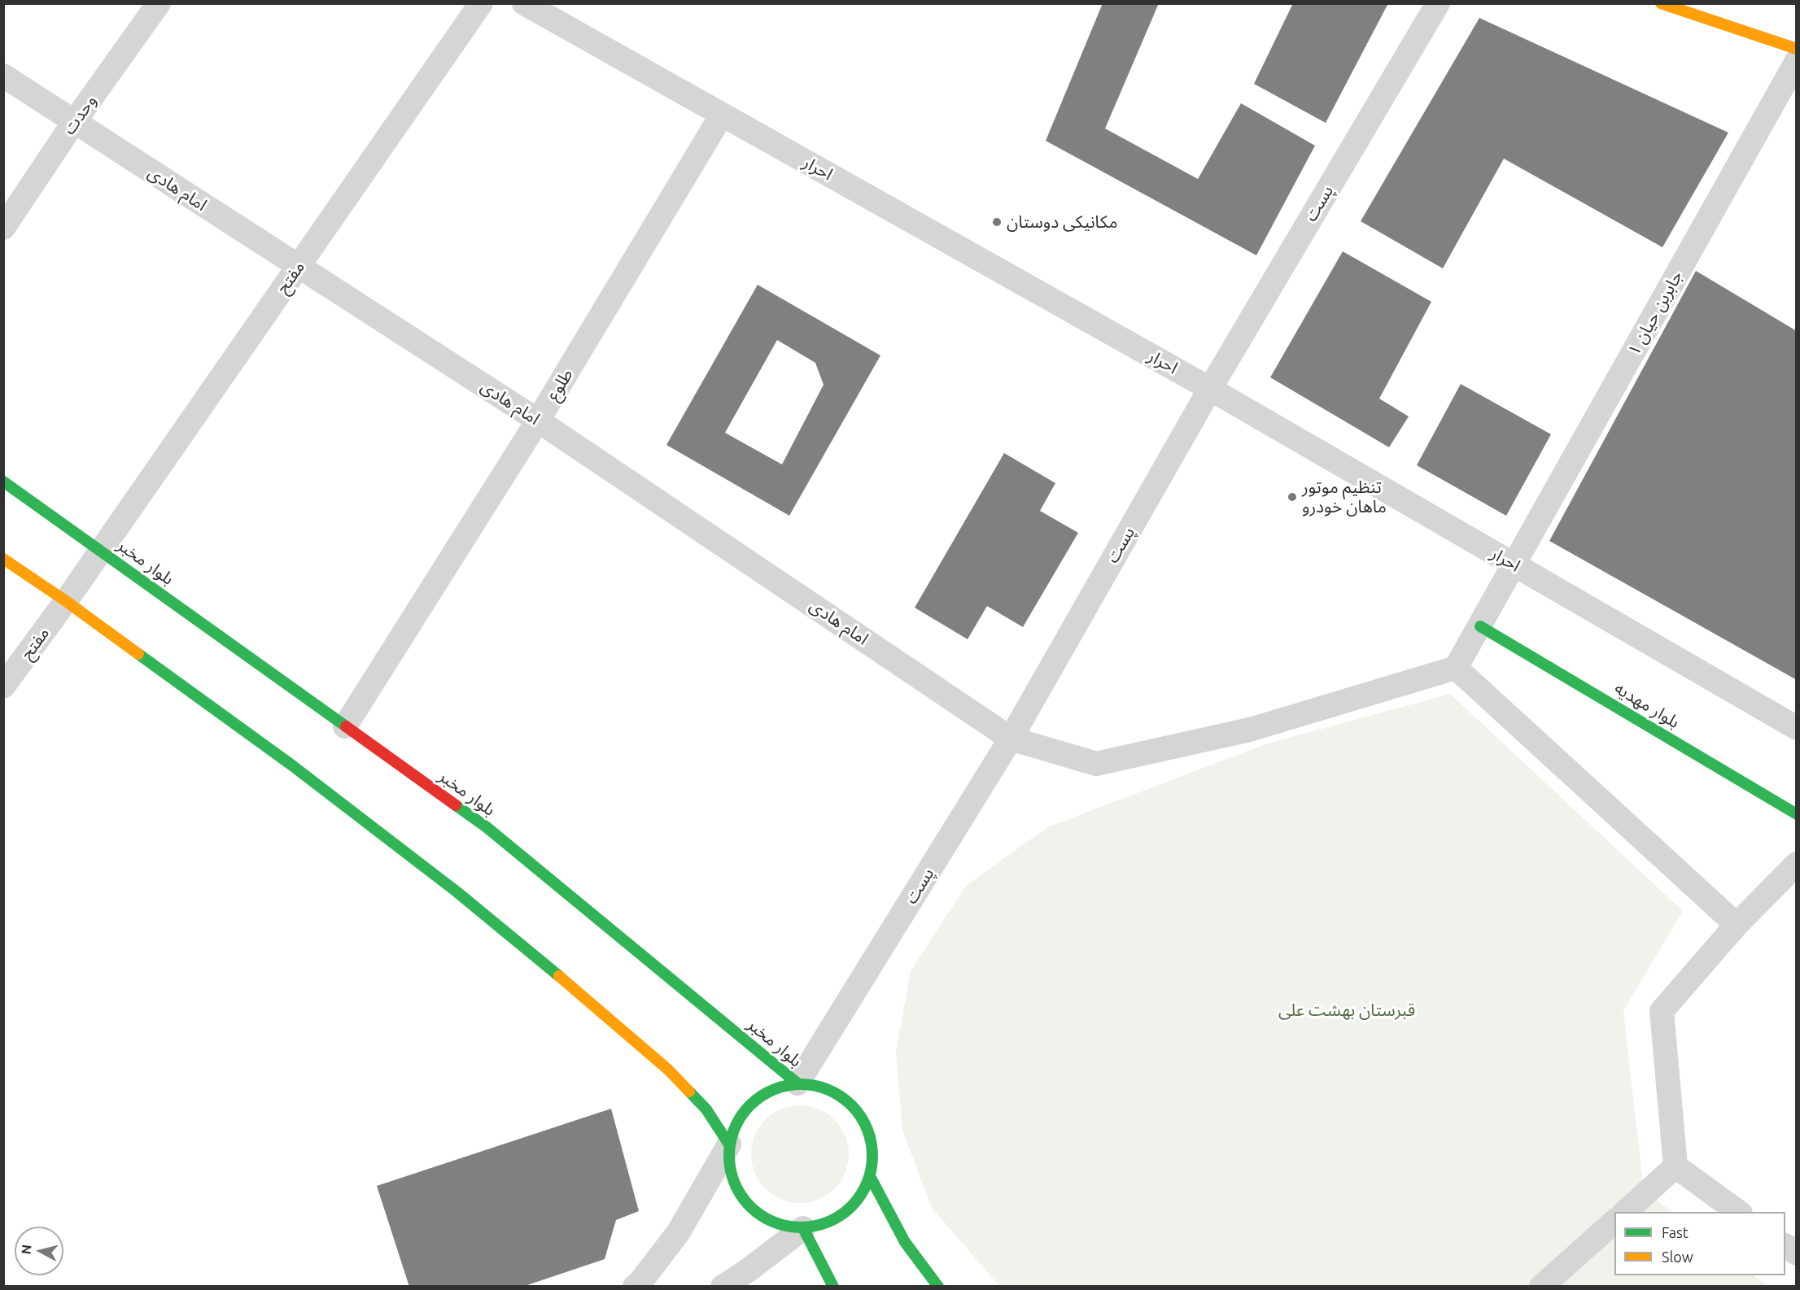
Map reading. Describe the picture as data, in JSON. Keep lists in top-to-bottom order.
{
  "streets": {
    "main road": ["بلوار مخبر", "بلوار مهدیه"],
    "street": [
      "وحدت",
      "احرار",
      "امام هادی",
      "پست",
      "مفتح",
      "جابربن حیان ۱",
      "طلوع"
    ]
  },
  "crossings": [
    ["وحدت", "امام هادی"],
    ["احرار", "پست"],
    ["احرار", "جابربن حیان ۱"],
    ["احرار", "طلوع"],
    ["امام هادی", "پست"],
    ["امام هادی", "مفتح"],
    ["امام هادی", "جابربن حیان ۱"],
    ["امام هادی", "طلوع"],
    ["پست", "بلوار مخبر"],
    ["مفتح", "بلوار مخبر"],
    ["جابربن حیان ۱", "بلوار مهدیه"],
    ["طلوع", "بلوار مخبر"]
  ],
  "parks": ["قبرستان بهشت علی"],
  "places": ["مکانیکی دوستان", "تنظیم موتور ماهان خودرو"],
  "legend": ["Fast", "Slow"],
  "north": "left"
}
